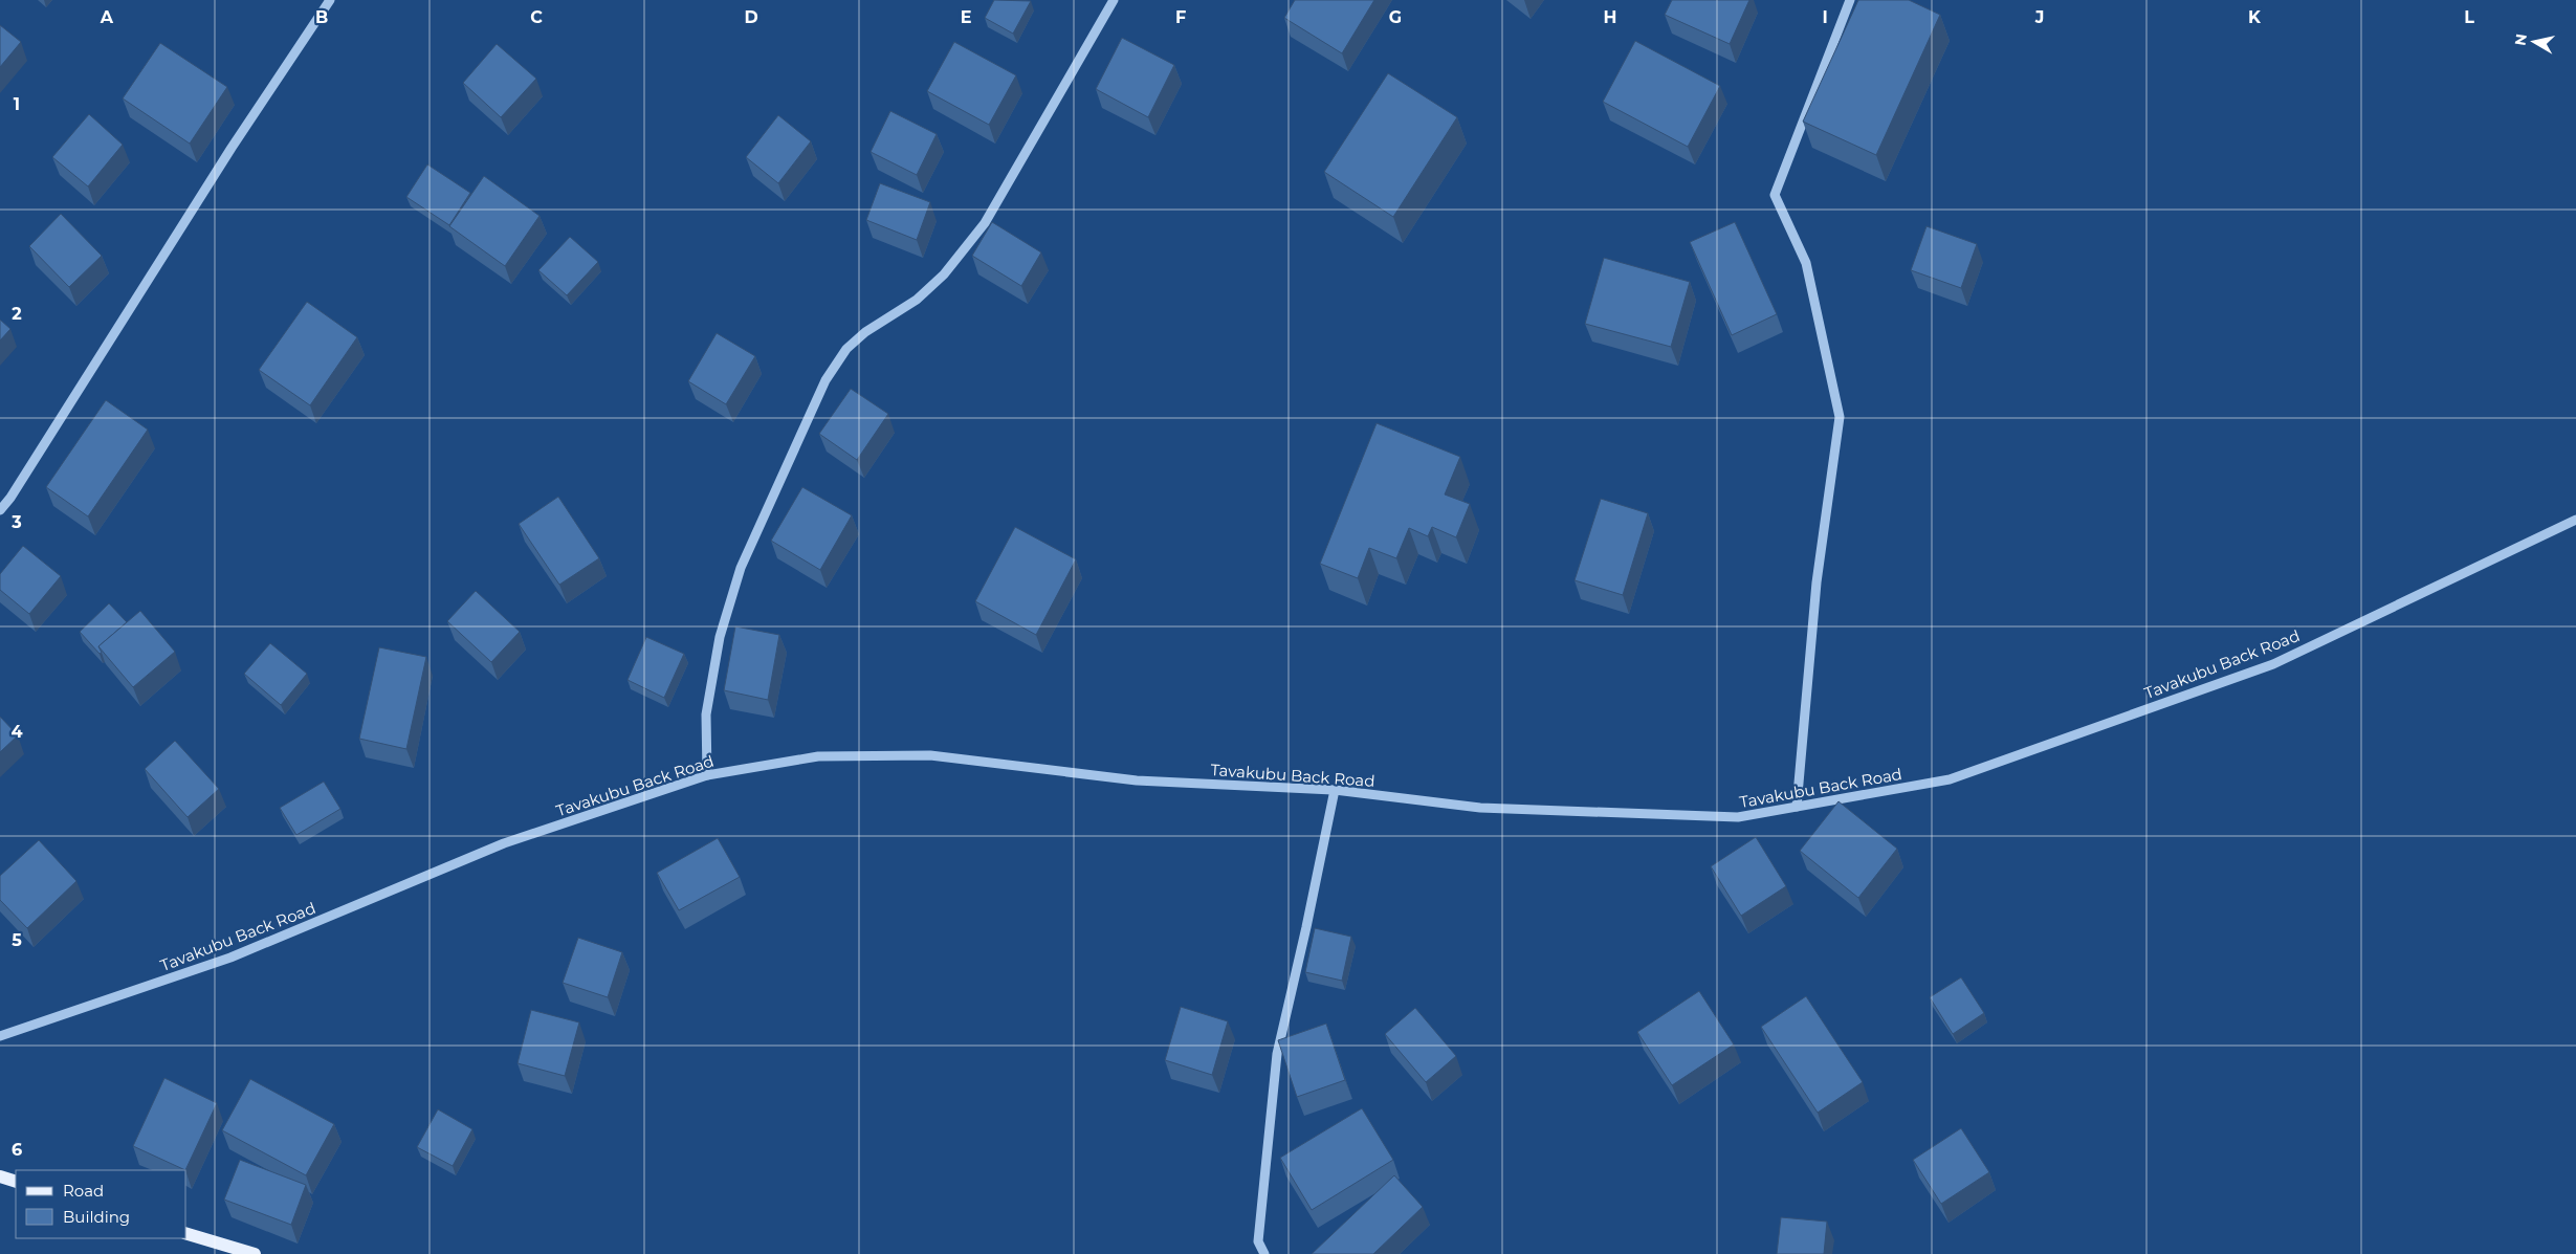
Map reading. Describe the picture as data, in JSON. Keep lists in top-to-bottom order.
{
  "streets": {
    "street": ["Tavakubu Back Road"]
  },
  "legend": ["Road", "Building"],
  "north": "left",
  "grid": {
    "columns": [
      "A",
      "B",
      "C",
      "D",
      "E",
      "F",
      "G",
      "H",
      "I",
      "J",
      "K",
      "L"
    ],
    "rows": [
      "1",
      "2",
      "3",
      "4",
      "5",
      "6"
    ]
  }
}
